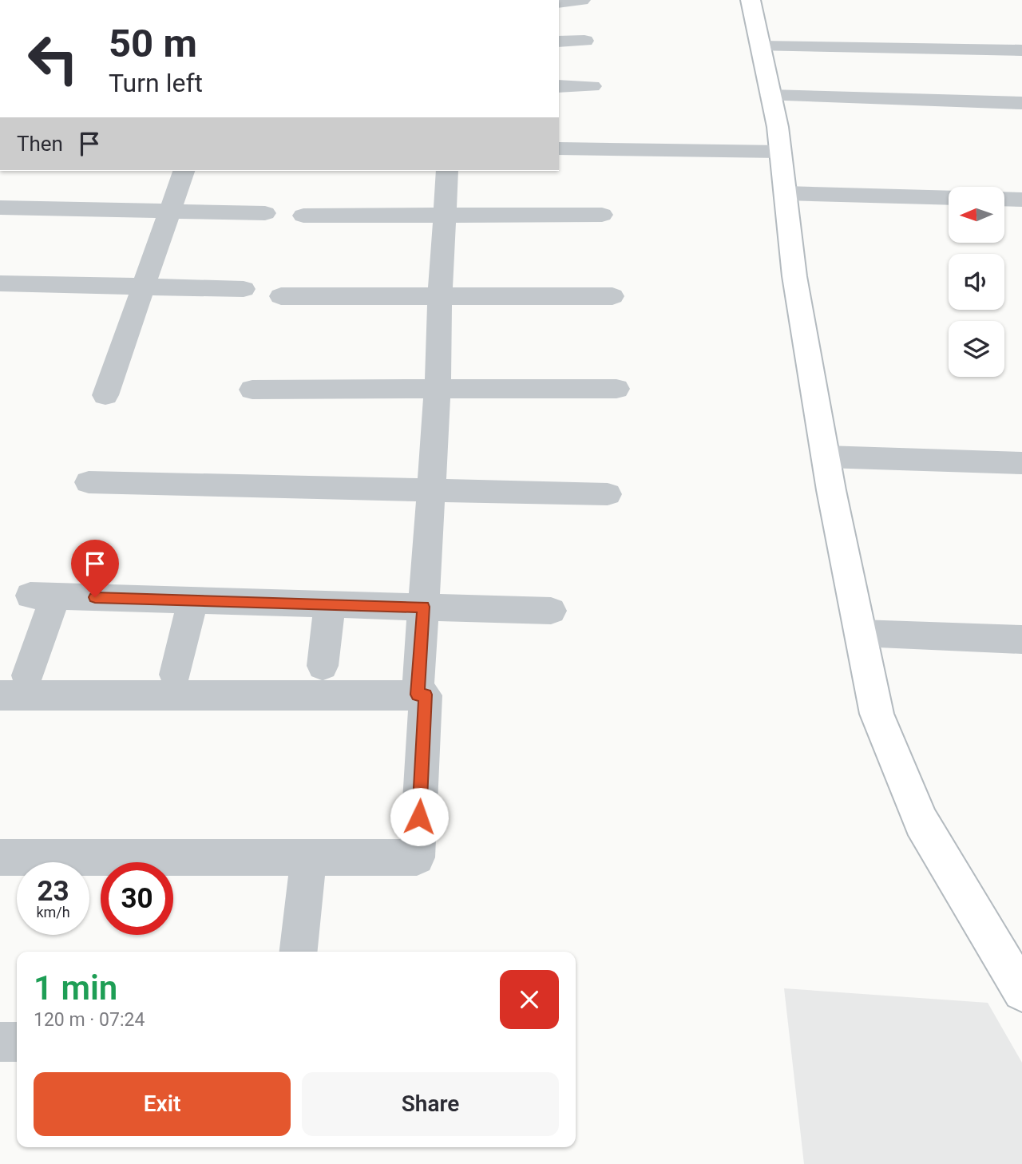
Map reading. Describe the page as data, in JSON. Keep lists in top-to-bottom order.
{
  "north": "left",
  "page": {
    "turn": ["50 m", "Turn left"],
    "then": "Then",
    "speed": "23 km/h",
    "limit": "30",
    "heading": ["1 min", "120 m · 07:24"],
    "buttons": ["Exit", "Share"]
  }
}
